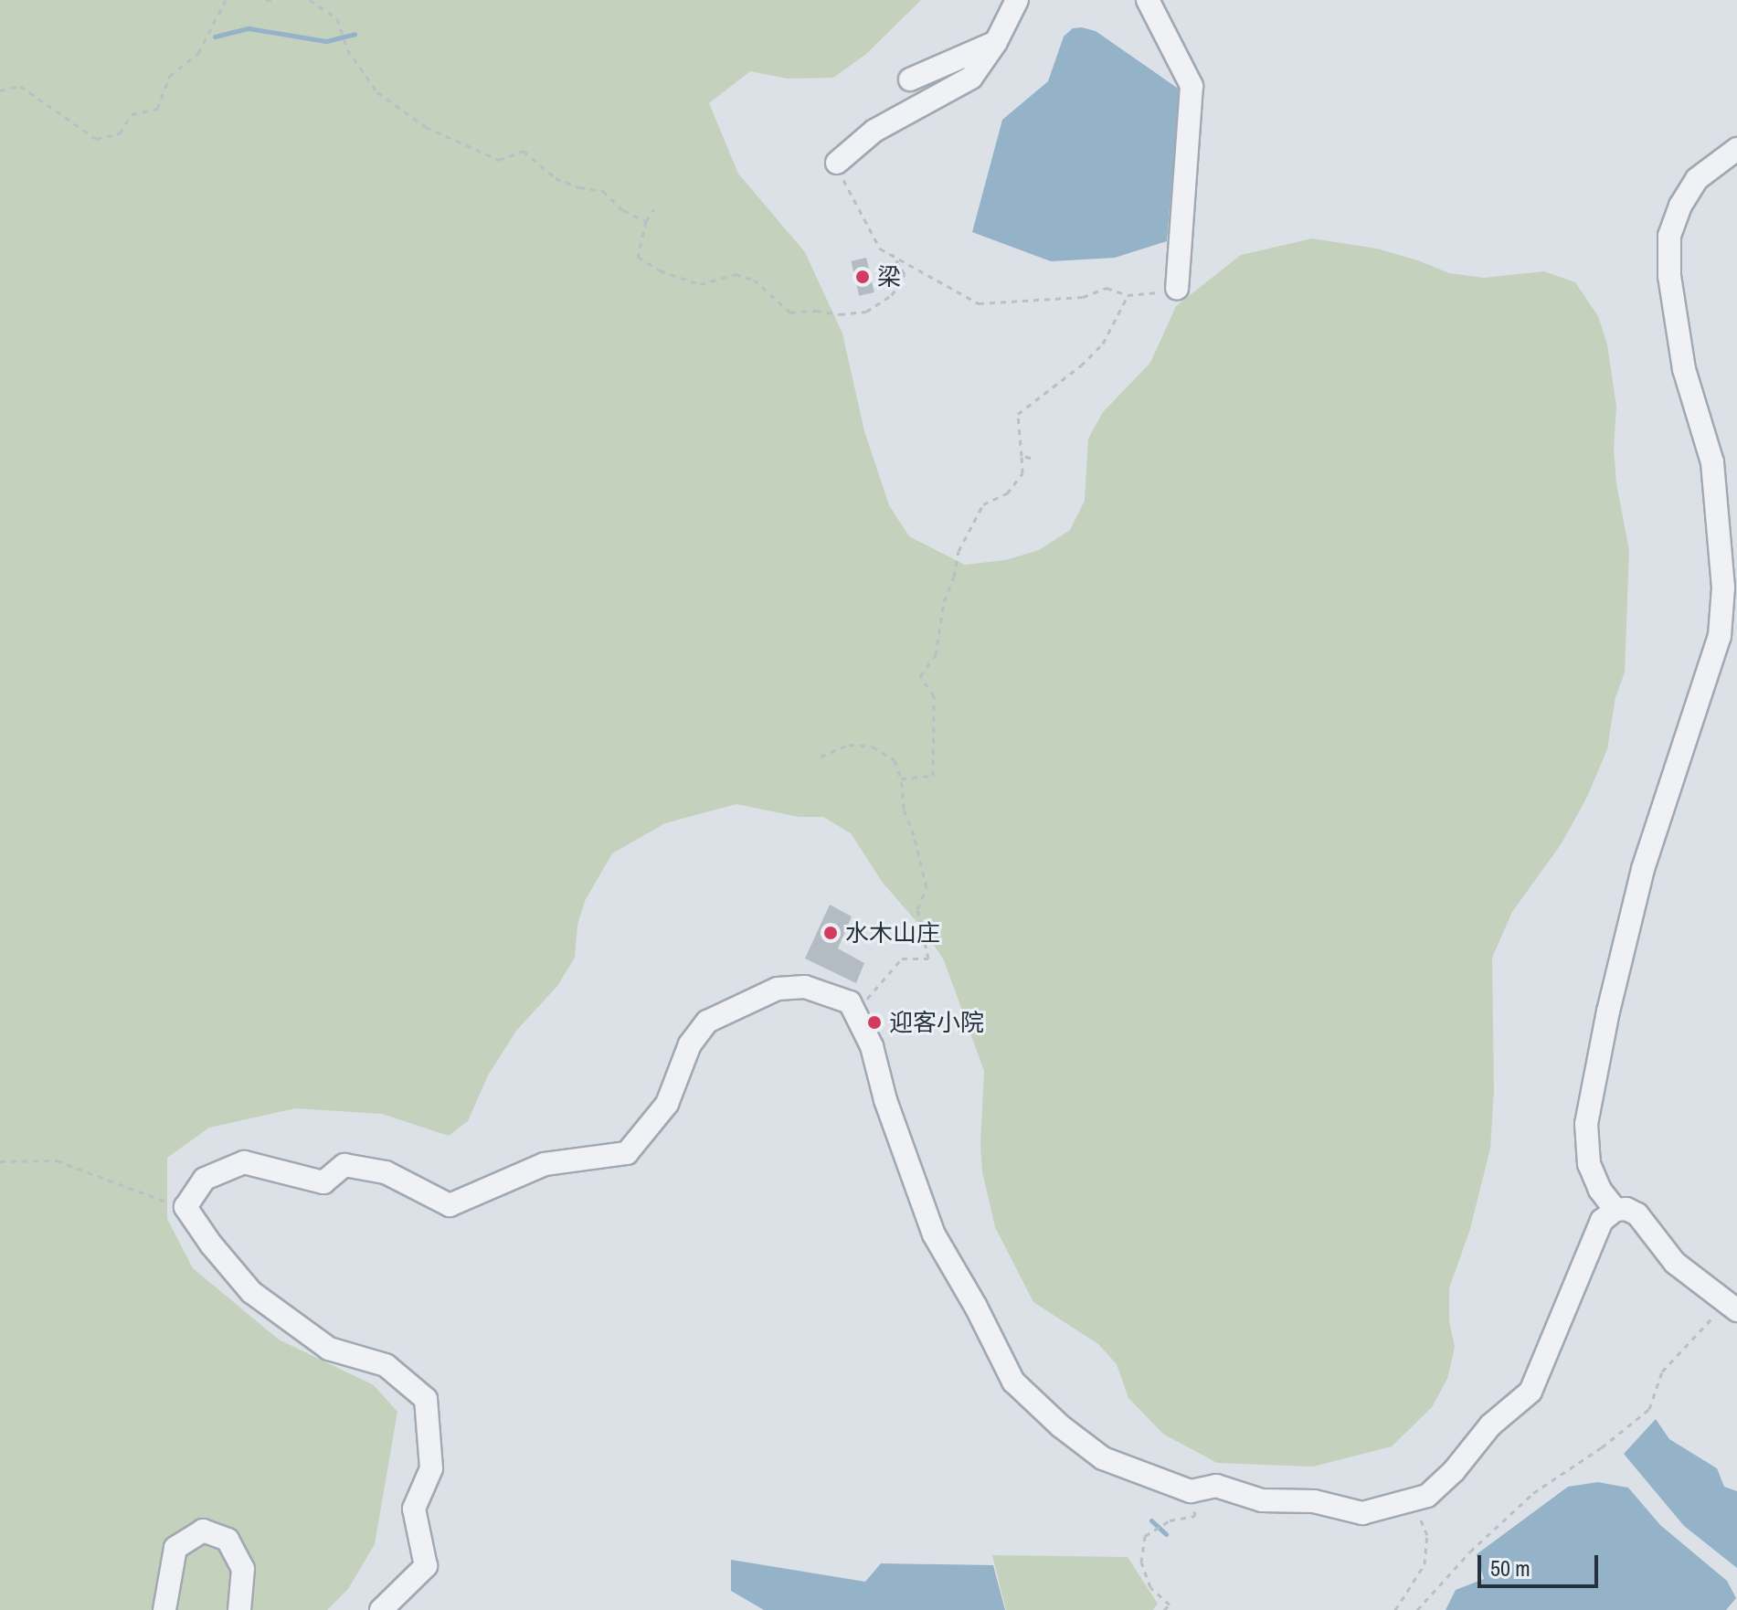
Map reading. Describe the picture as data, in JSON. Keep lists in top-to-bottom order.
{
  "places": ["梁", "水木山庄", "迎客小院"],
  "scale_bar": "50 m"
}
